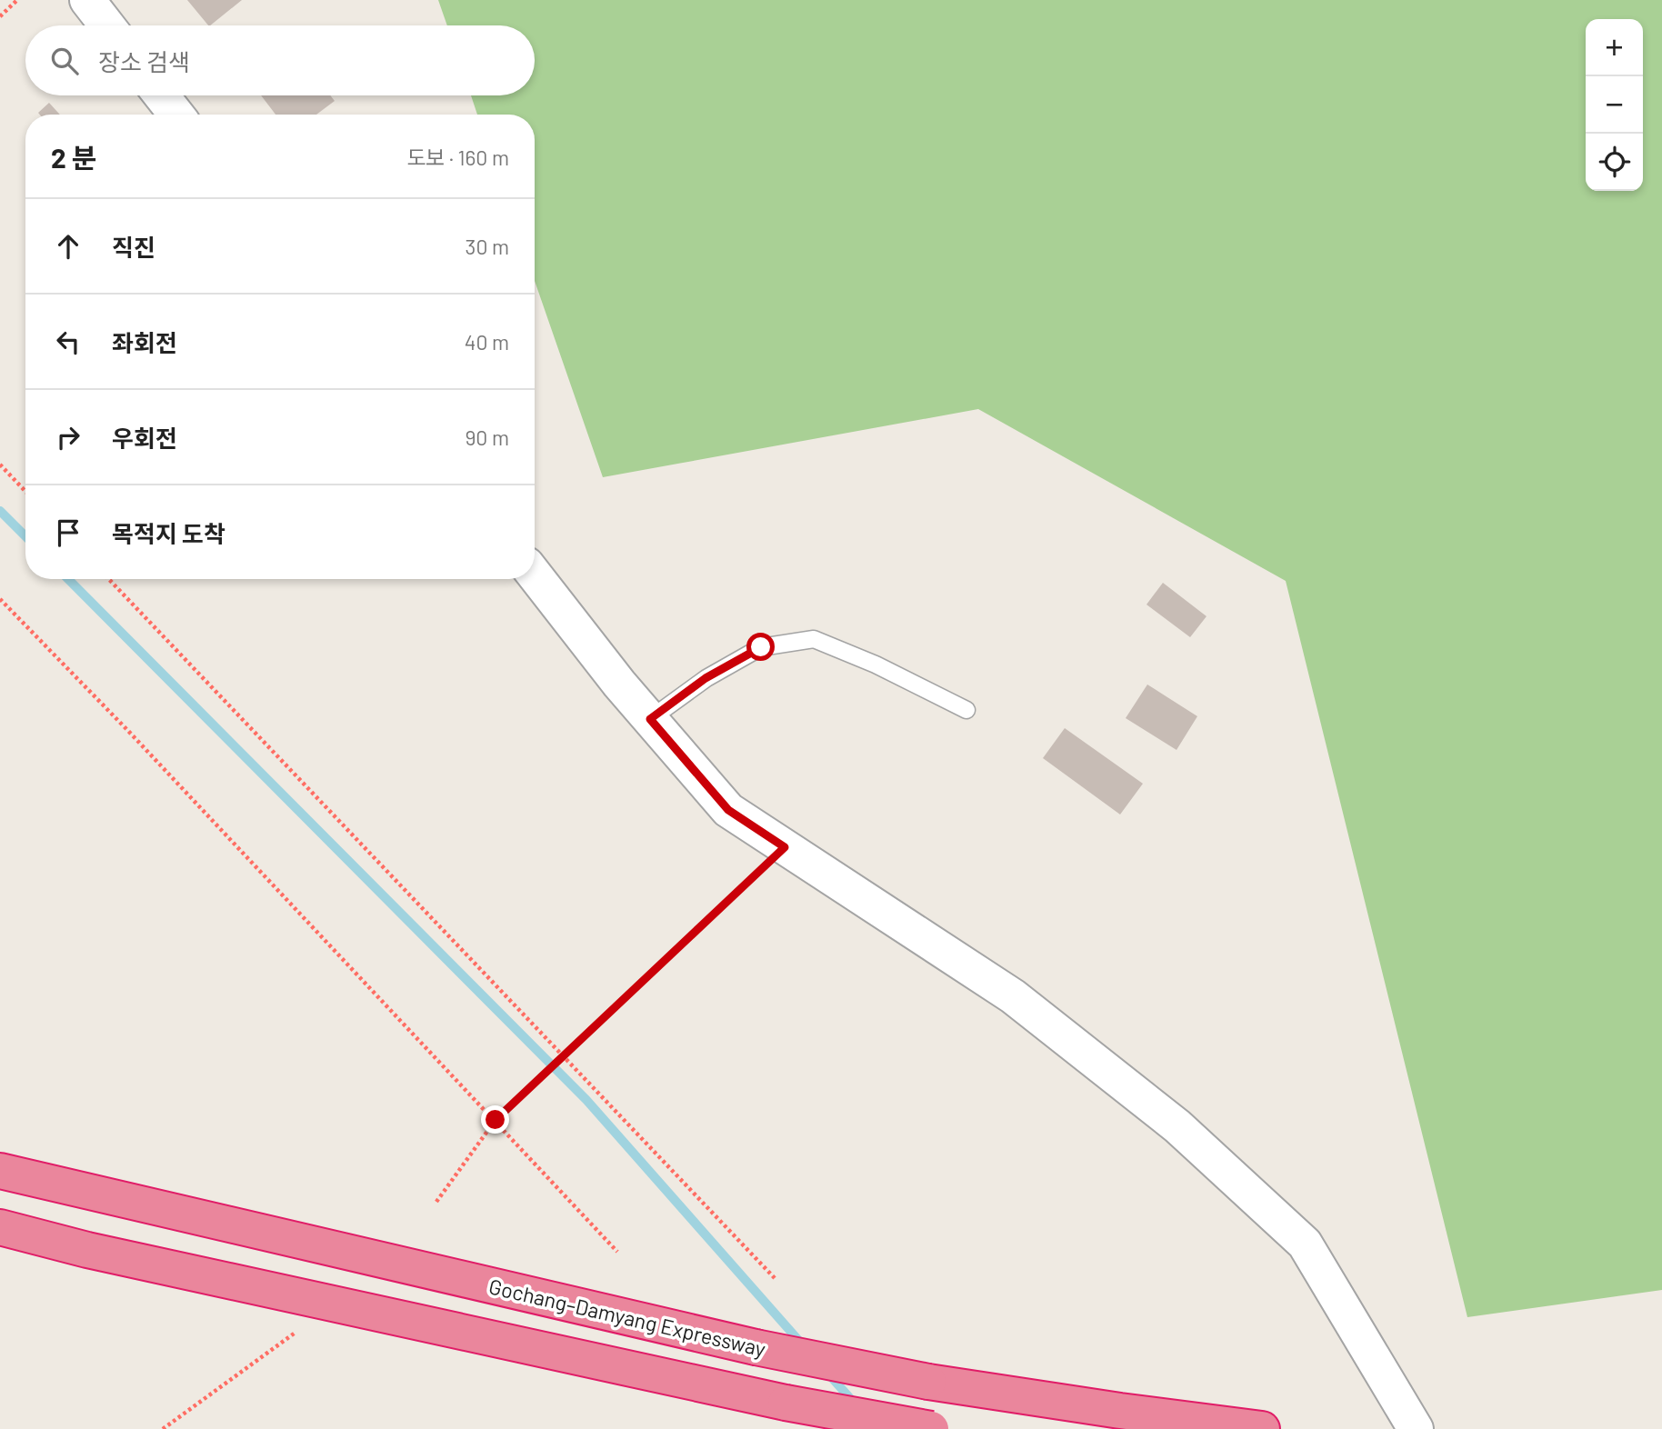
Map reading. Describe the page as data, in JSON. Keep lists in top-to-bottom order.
{
  "streets": {
    "highway": ["Gochang–Damyang Expressway"]
  },
  "page": {
    "map_buttons": ["+", "−"],
    "search": "장소 검색",
    "heading": ["2 분", "도보 · 160 m"],
    "list": [
      ["직진", "30 m"],
      ["좌회전", "40 m"],
      ["우회전", "90 m"],
      "목적지 도착"
    ]
  }
}
